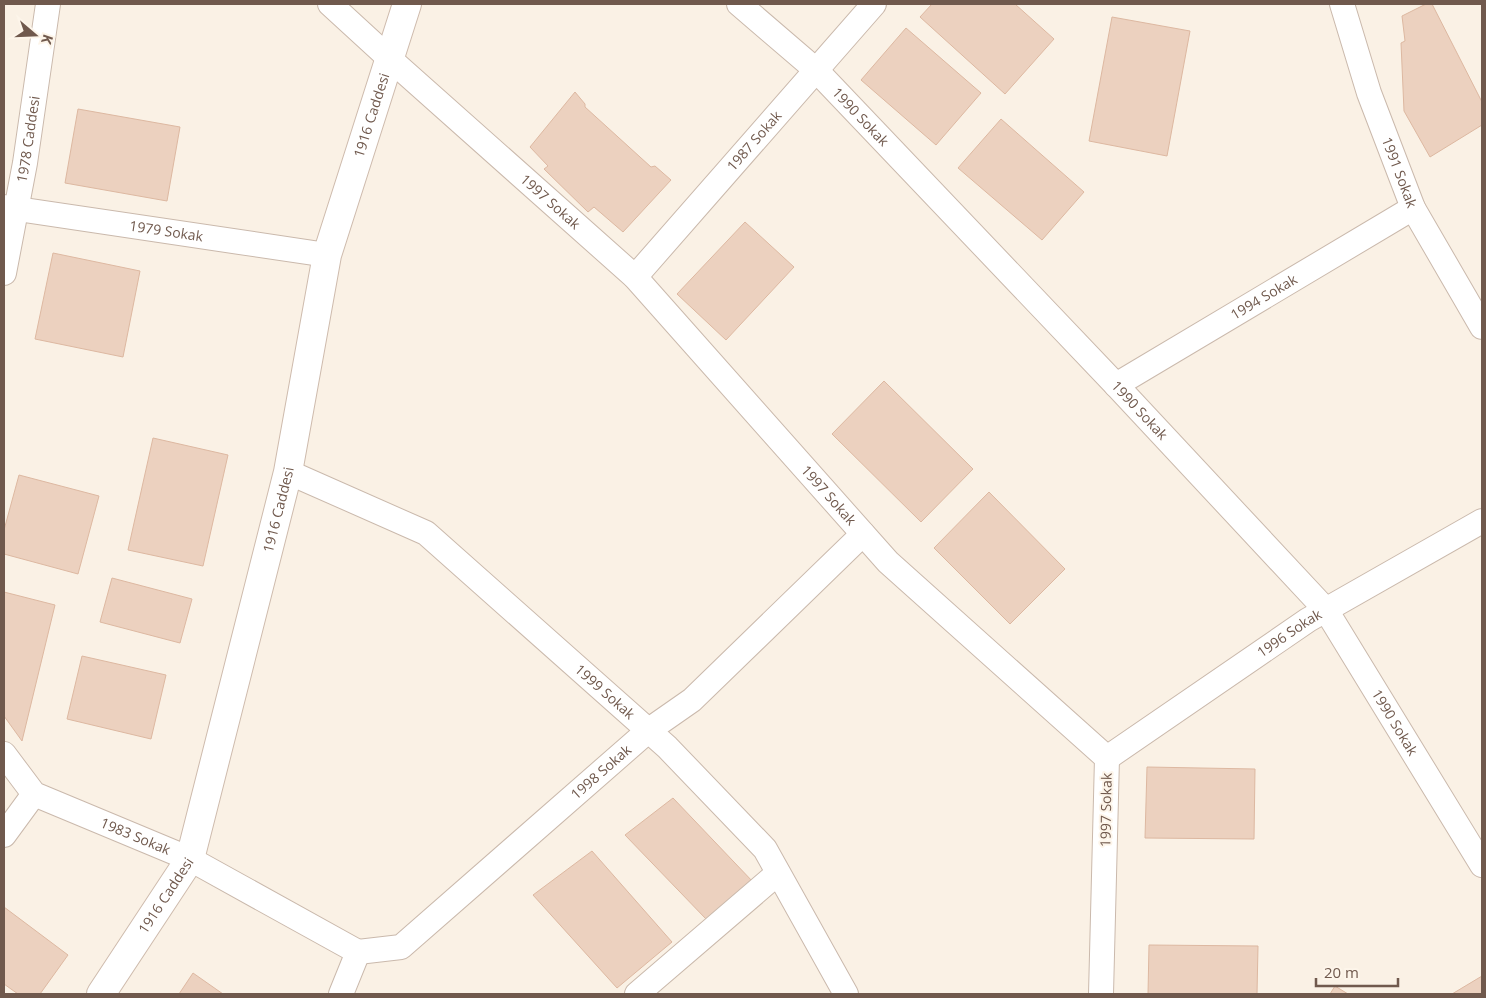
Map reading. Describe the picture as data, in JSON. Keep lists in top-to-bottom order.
{
  "streets": {
    "street": [
      "1916 Caddesi",
      "1990 Sokak",
      "1978 Caddesi",
      "1987 Sokak",
      "1991 Sokak",
      "1997 Sokak",
      "1979 Sokak",
      "1994 Sokak",
      "1996 Sokak",
      "1999 Sokak",
      "1998 Sokak",
      "1983 Sokak"
    ]
  },
  "crossings": [
    ["1916 Caddesi", "1997 Sokak"],
    ["1916 Caddesi", "1979 Sokak"],
    ["1916 Caddesi", "1999 Sokak"],
    ["1916 Caddesi", "1983 Sokak"],
    ["1990 Sokak", "1987 Sokak"],
    ["1990 Sokak", "1994 Sokak"],
    ["1990 Sokak", "1996 Sokak"],
    ["1978 Caddesi", "1979 Sokak"],
    ["1987 Sokak", "1997 Sokak"],
    ["1991 Sokak", "1994 Sokak"],
    ["1997 Sokak", "1996 Sokak"],
    ["1997 Sokak", "1998 Sokak"],
    ["1999 Sokak", "1998 Sokak"],
    ["1998 Sokak", "1983 Sokak"]
  ],
  "scale_bar": "20 m",
  "north": "right"
}
